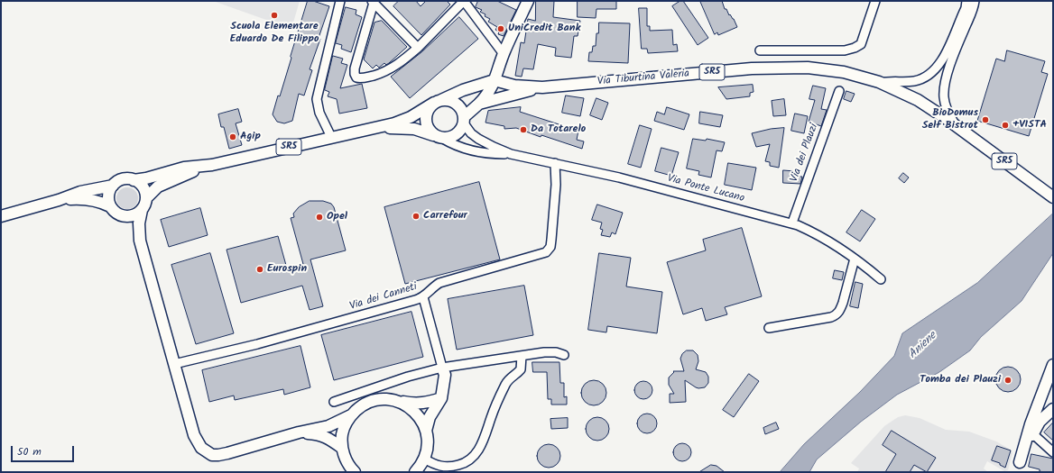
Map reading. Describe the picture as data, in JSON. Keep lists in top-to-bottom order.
{
  "streets": {
    "main road": ["SR5", "Via Tiburtina Valeria"],
    "street": ["Via dei Plauzi", "Via Ponte Lucano", "Via dei Canneti"]
  },
  "crossings": [
    ["Via Tiburtina Valeria", "Via Ponte Lucano"],
    ["Via dei Plauzi", "Via Ponte Lucano"],
    ["Via Ponte Lucano", "Via dei Canneti"]
  ],
  "water": ["Aniene"],
  "places": [
    "Scuola Elementare Eduardo De Filippo",
    "UniCredit Bank",
    "BioDomus Self Bistrot",
    "+VISTA",
    "Da Totarelo",
    "Agip",
    "Carrefour",
    "Opel",
    "Eurospin",
    "Tomba dei Plauzi"
  ],
  "scale_bar": "50 m"
}
